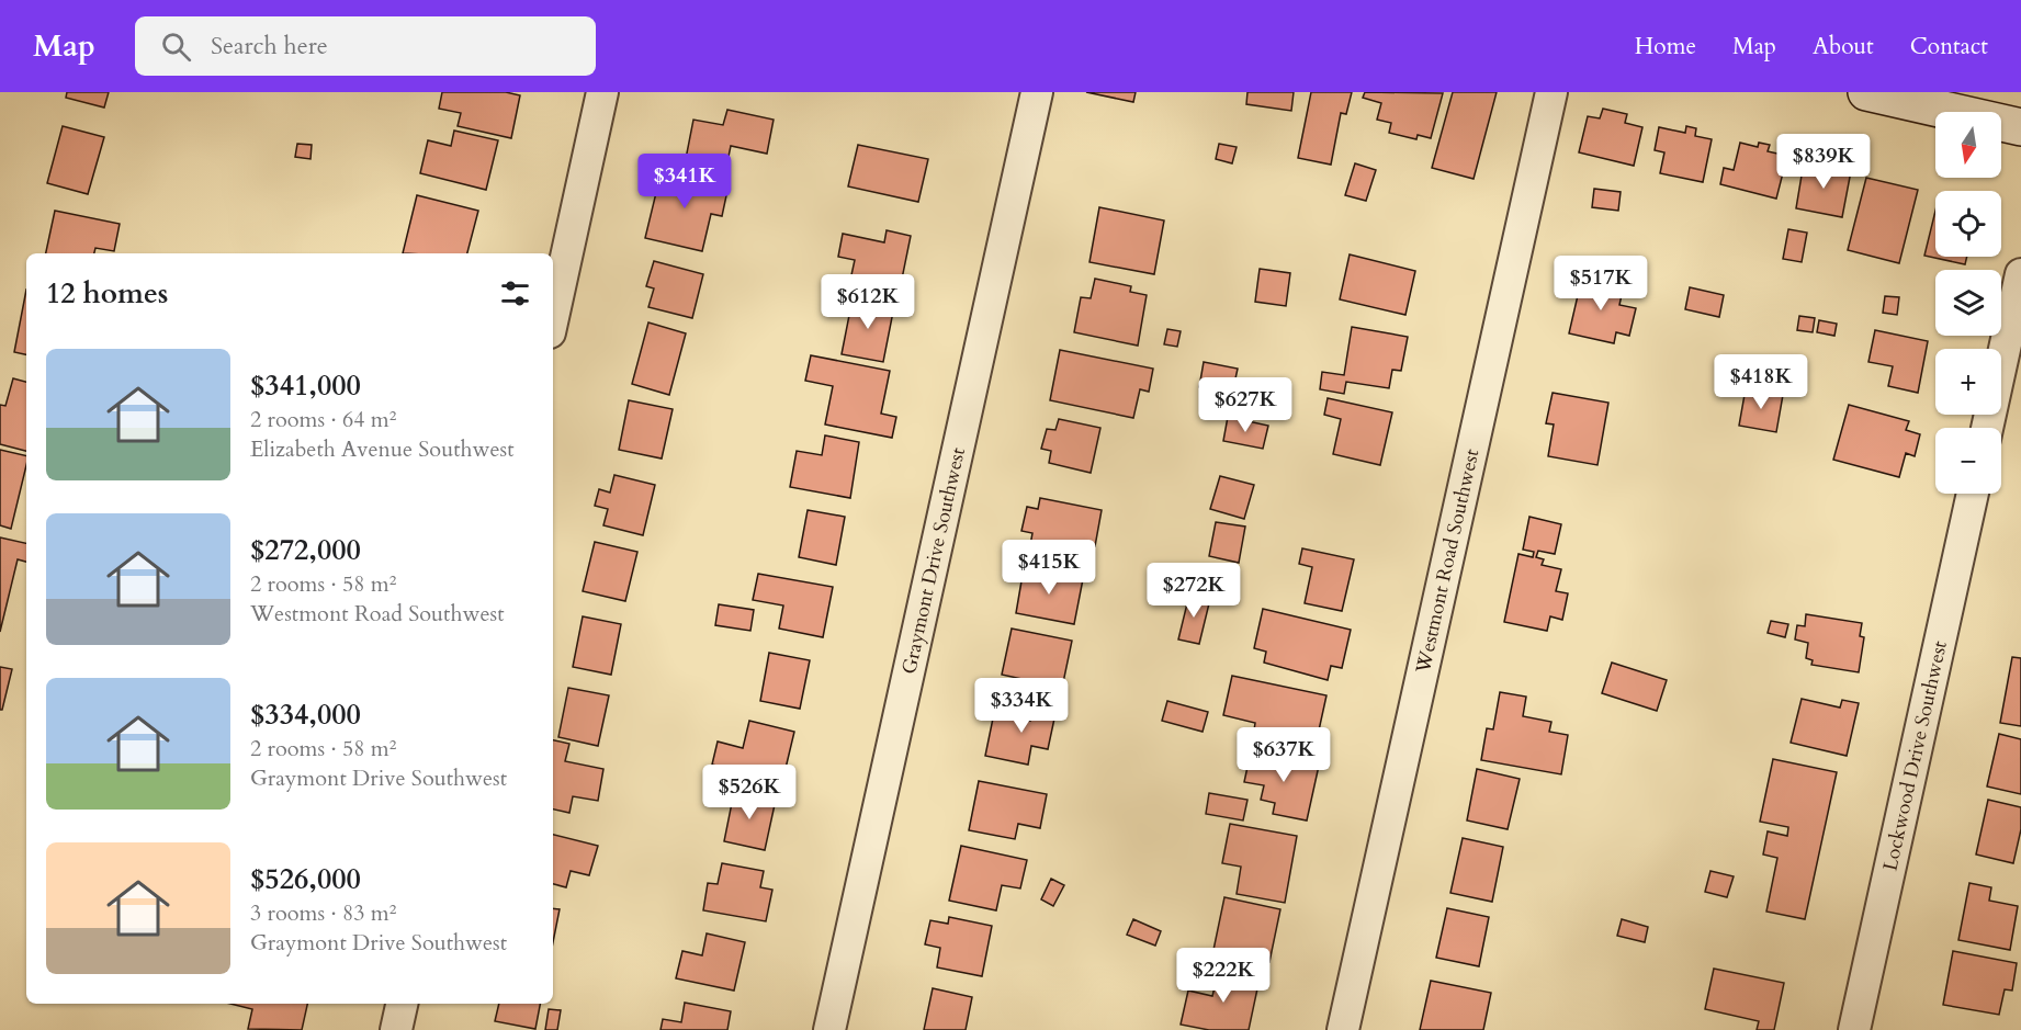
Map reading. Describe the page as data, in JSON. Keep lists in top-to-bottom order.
{
  "streets": {
    "street": ["Graymont Drive Southwest", "Westmont Road Southwest", "Lockwood Drive Southwest"]
  },
  "north": "bottom",
  "page": {
    "header": "Map",
    "search": "Search here",
    "nav": [
      "Home",
      "Map",
      "About",
      "Contact"
    ],
    "map_buttons": ["+", "−"],
    "price": [
      "$839K",
      "$341K",
      "$517K",
      "$612K",
      "$418K",
      "$627K",
      "$415K",
      "$272K",
      "$334K",
      "$637K",
      "$526K",
      "$222K"
    ],
    "heading": "12 homes",
    "list": [
      {
        "name": "$341,000",
        "note": "2 rooms · 64 m² · Elizabeth Avenue Southwest"
      },
      {
        "name": "$272,000",
        "note": "2 rooms · 58 m² · Westmont Road Southwest"
      },
      {
        "name": "$334,000",
        "note": "2 rooms · 58 m² · Graymont Drive Southwest"
      },
      {
        "name": "$526,000",
        "note": "3 rooms · 83 m² · Graymont Drive Southwest"
      }
    ]
  }
}
